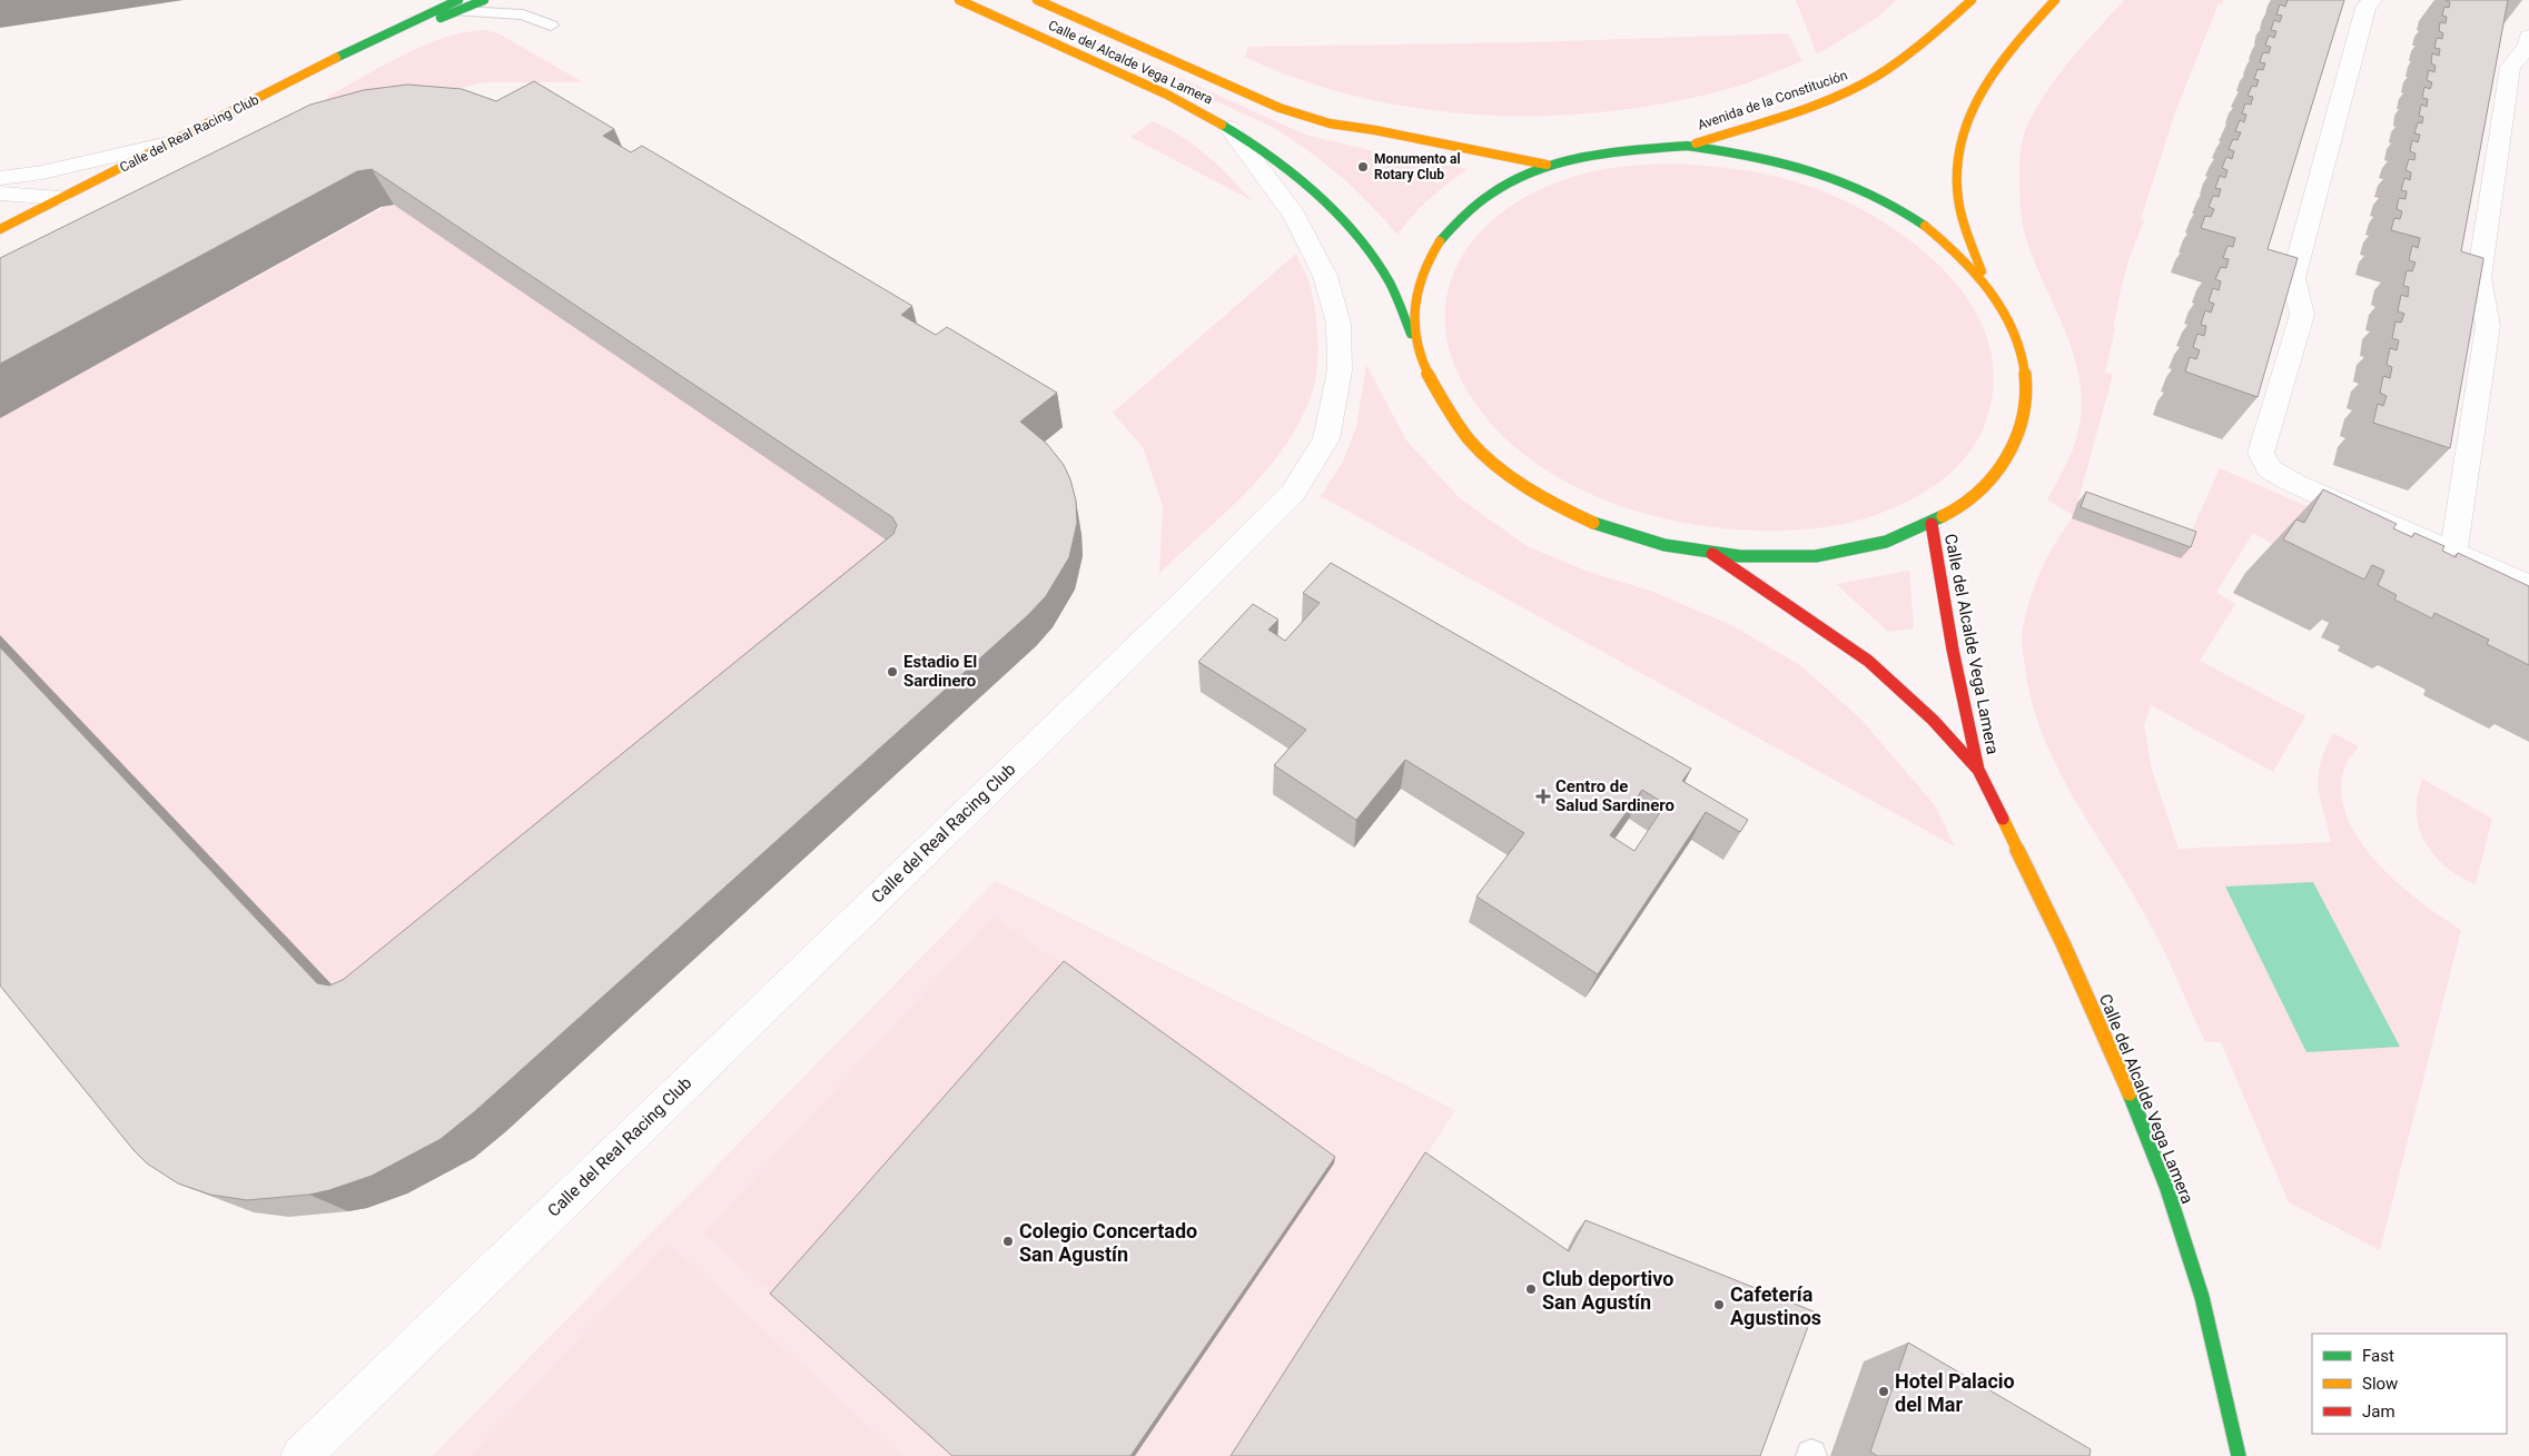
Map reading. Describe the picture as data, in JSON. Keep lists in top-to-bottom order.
{
  "streets": {
    "main road": ["Calle del Alcalde Vega Lamera", "Avenida de la Constitución", "Calle del Real Racing Club"]
  },
  "crossings": [
    ["Calle del Alcalde Vega Lamera", "Calle del Real Racing Club"]
  ],
  "places": {
    "other": [
      "Monumento al Rotary Club",
      "Estadio El Sardinero",
      "Colegio Concertado San Agustín",
      "Club deportivo San Agustín",
      "Cafetería Agustinos",
      "Hotel Palacio del Mar"
    ],
    "health": ["Centro de Salud Sardinero"]
  },
  "legend": ["Fast", "Slow", "Jam"]
}
